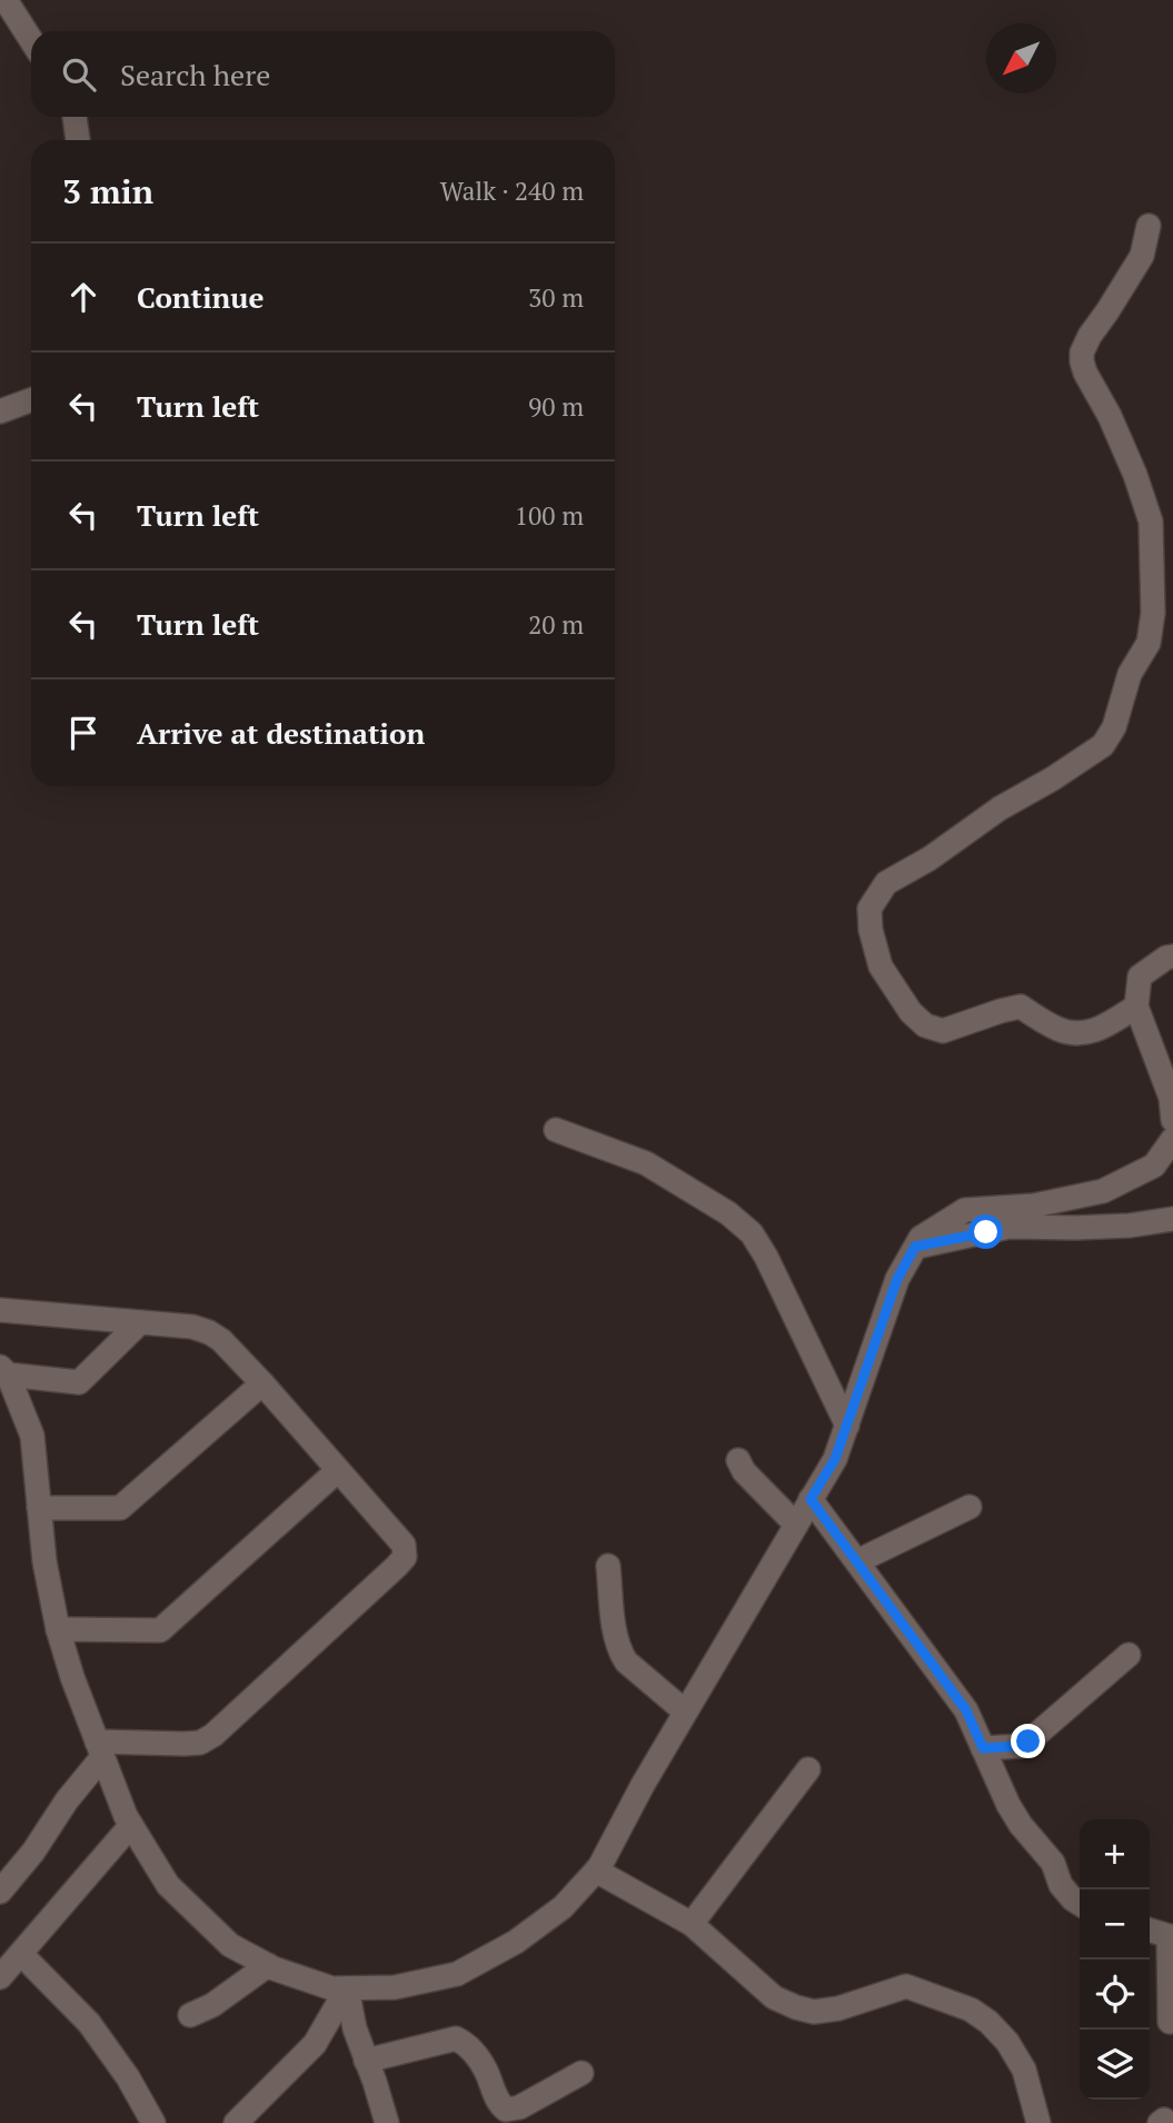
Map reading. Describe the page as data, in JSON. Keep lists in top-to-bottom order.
{
  "north": "bottom left",
  "page": {
    "search": "Search here",
    "heading": ["3 min", "Walk · 240 m"],
    "list": [
      ["Continue", "30 m"],
      ["Turn left", "90 m"],
      ["Turn left", "100 m"],
      ["Turn left", "20 m"],
      "Arrive at destination"
    ],
    "map_buttons": ["+", "−"]
  }
}
